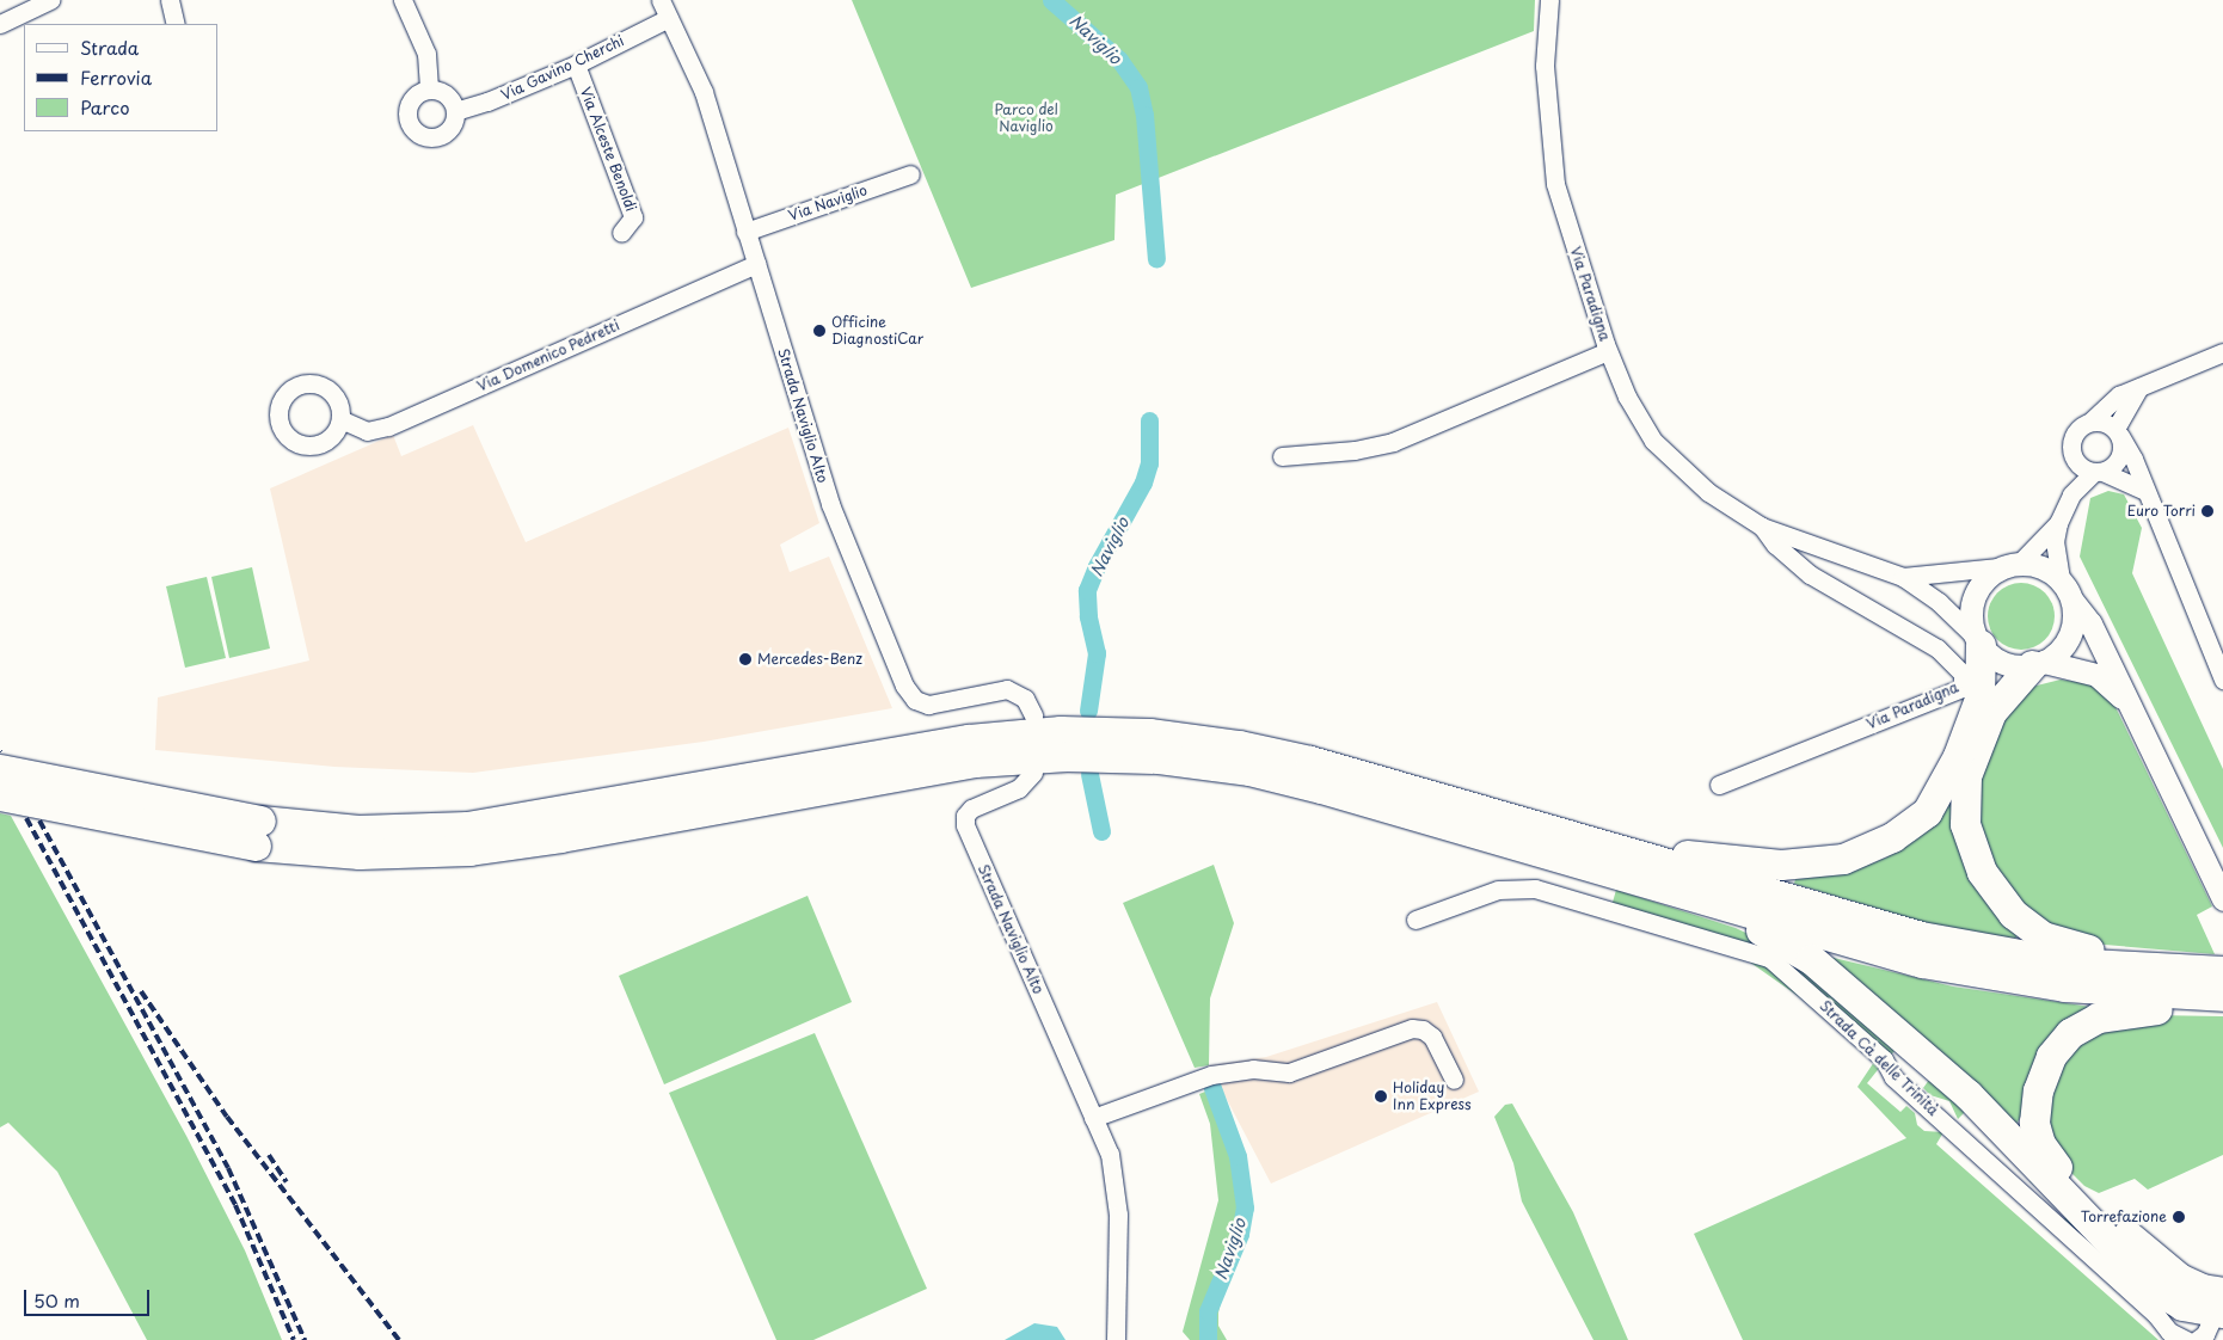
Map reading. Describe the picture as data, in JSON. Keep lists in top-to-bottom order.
{
  "streets": {
    "street": [
      "Via Gavino Cherchi",
      "Via Alceste Benoldi",
      "Via Naviglio",
      "Via Paradigna",
      "Via Domenico Pedretti",
      "Strada Naviglio Alto",
      "Strada Cà delle Trinità"
    ]
  },
  "crossings": [
    ["Via Gavino Cherchi", "Via Alceste Benoldi"],
    ["Via Gavino Cherchi", "Strada Naviglio Alto"],
    ["Via Naviglio", "Strada Naviglio Alto"],
    ["Via Domenico Pedretti", "Strada Naviglio Alto"]
  ],
  "water": ["Naviglio"],
  "parks": ["Parco del Naviglio"],
  "places": [
    "Officine DiagnostiCar",
    "Euro Torri",
    "Mercedes-Benz",
    "Holiday Inn Express",
    "Torrefazione"
  ],
  "legend": ["Strada", "Ferrovia", "Parco"],
  "scale_bar": "50 m"
}
